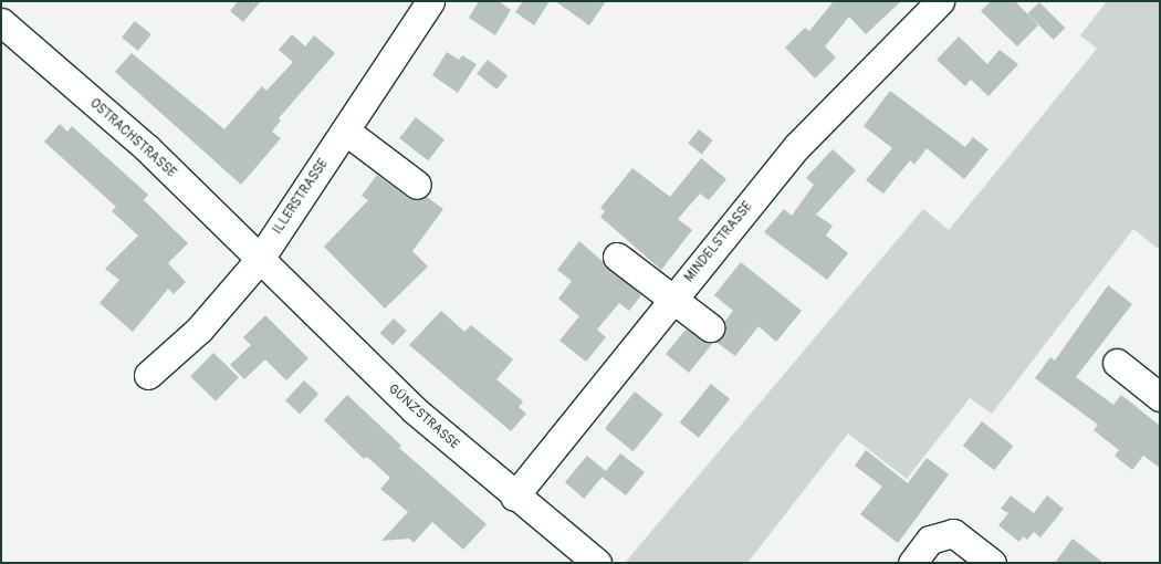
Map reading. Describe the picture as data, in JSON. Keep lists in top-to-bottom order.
{
  "streets": {
    "street": [
      "OSTRACHSTRASSE",
      "ILLERSTRASSE",
      "MINDELSTRASSE",
      "GÜNZSTRASSE"
    ]
  },
  "crossings": [
    ["OSTRACHSTRASSE", "ILLERSTRASSE"],
    ["OSTRACHSTRASSE", "GÜNZSTRASSE"],
    ["ILLERSTRASSE", "GÜNZSTRASSE"],
    ["MINDELSTRASSE", "GÜNZSTRASSE"]
  ]
}
